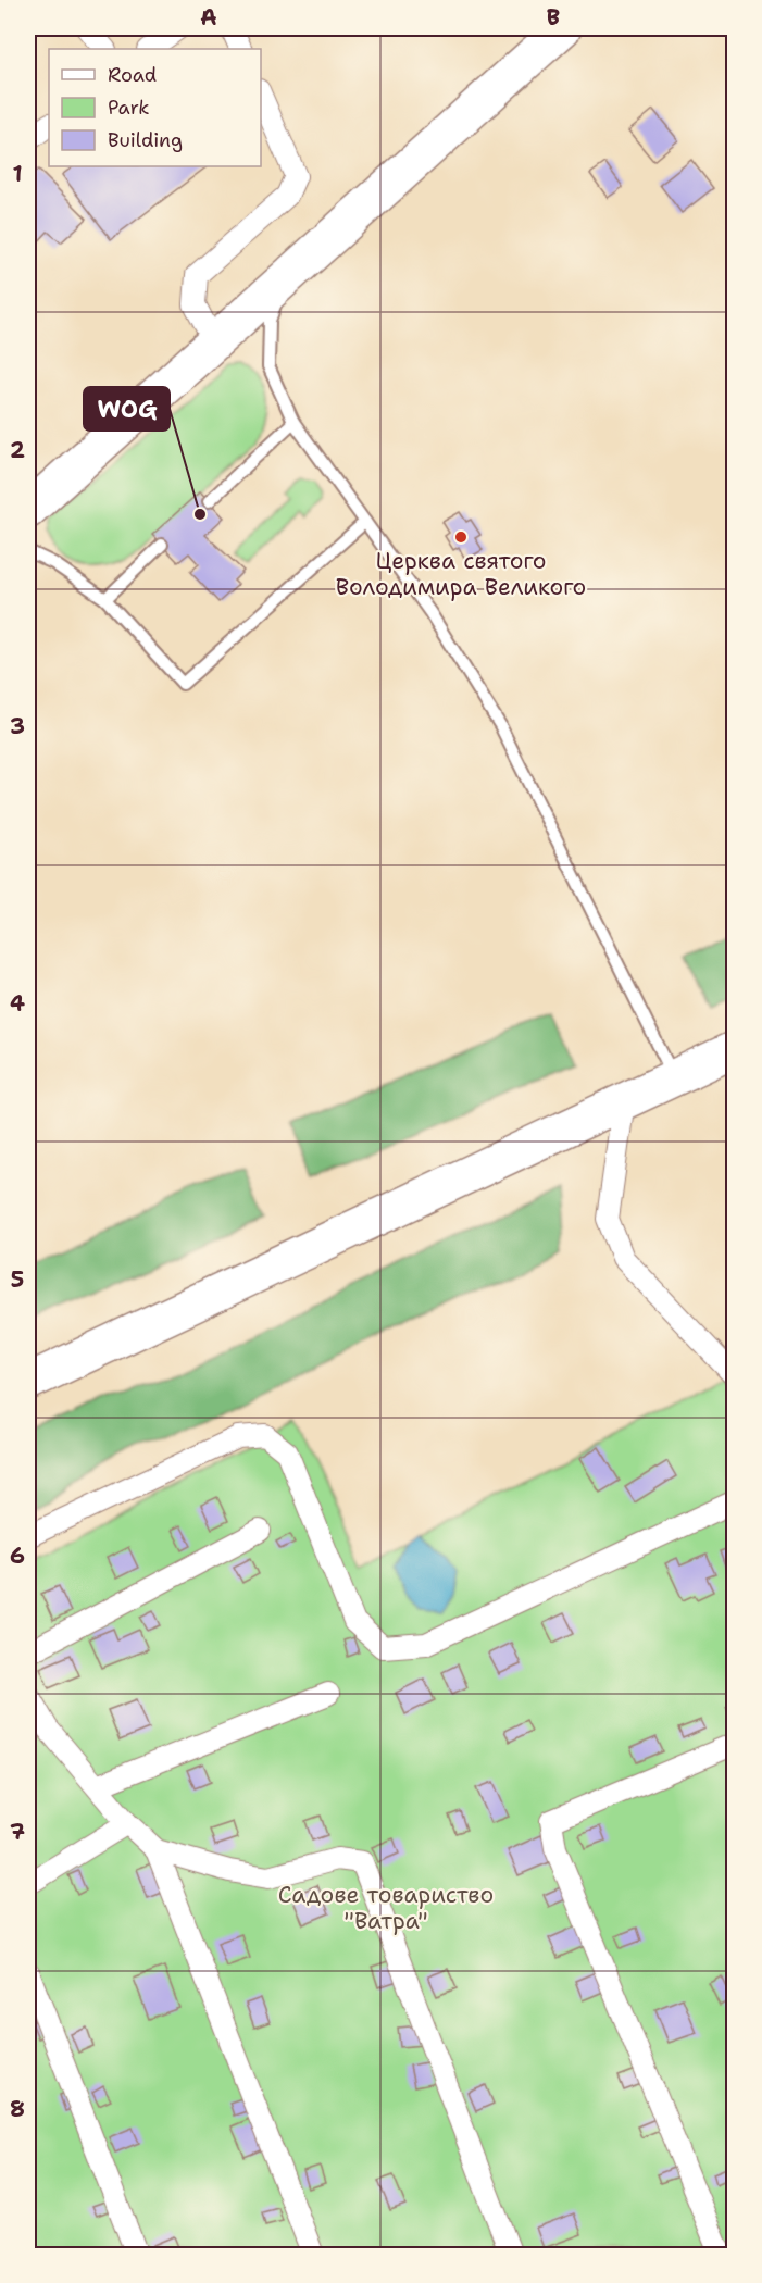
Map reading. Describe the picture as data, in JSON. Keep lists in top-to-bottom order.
{
  "parks": ["Садове товариство \"Ватра\""],
  "places": ["WOG", "Церква святого Володимира Великого"],
  "legend": ["Road", "Park", "Building"],
  "grid": {
    "columns": ["A", "B"],
    "rows": [
      "1",
      "2",
      "3",
      "4",
      "5",
      "6",
      "7",
      "8"
    ]
  }
}
